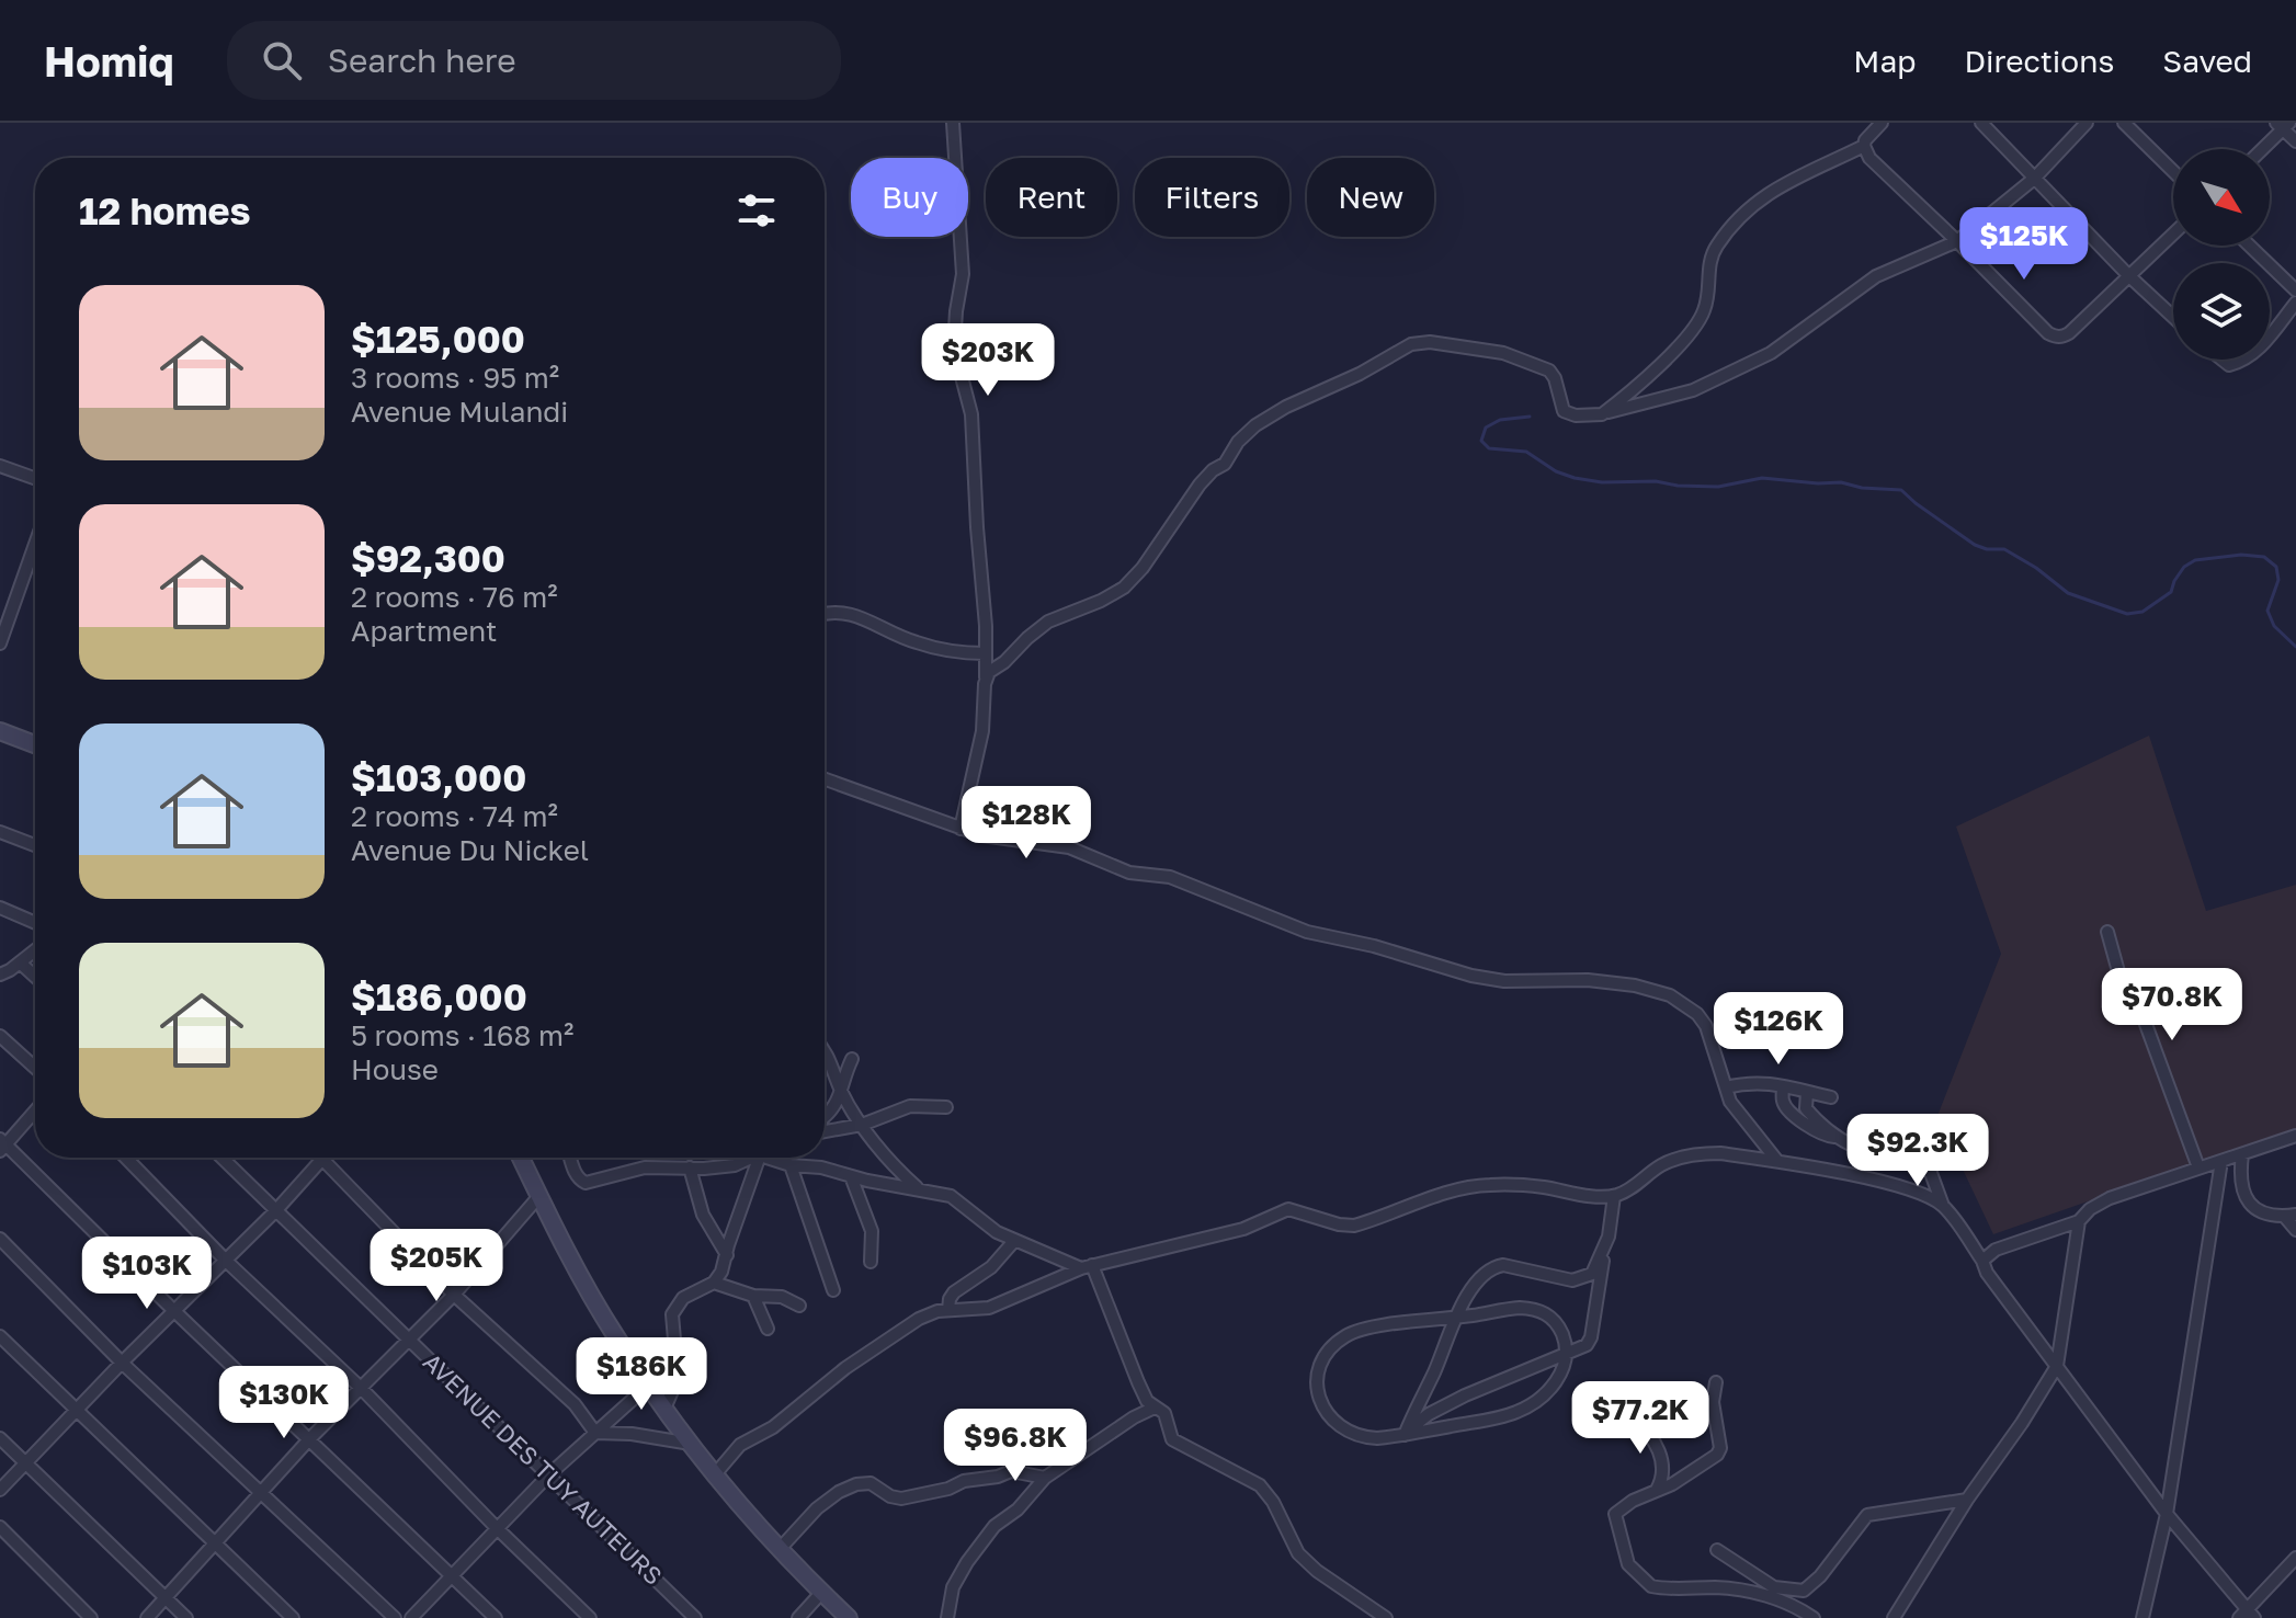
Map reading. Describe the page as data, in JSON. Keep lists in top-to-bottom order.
{
  "streets": {
    "street": ["AVENUE DES TUY AUTEURS"]
  },
  "north": "bottom right",
  "page": {
    "header": "Homiq",
    "search": "Search here",
    "nav": ["Map", "Directions", "Saved"],
    "chip": [
      "Buy",
      "Rent",
      "Filters",
      "New"
    ],
    "heading": "12 homes",
    "price": [
      "$125K",
      "$203K",
      "$128K",
      "$70.8K",
      "$126K",
      "$92.3K",
      "$205K",
      "$103K",
      "$186K",
      "$130K",
      "$77.2K",
      "$96.8K"
    ],
    "list": [
      {
        "name": "$125,000",
        "note": "3 rooms · 95 m² · Avenue Mulandi"
      },
      {
        "name": "$92,300",
        "note": "2 rooms · 76 m² · Apartment"
      },
      {
        "name": "$103,000",
        "note": "2 rooms · 74 m² · Avenue Du Nickel"
      },
      {
        "name": "$186,000",
        "note": "5 rooms · 168 m² · House"
      }
    ]
  }
}
